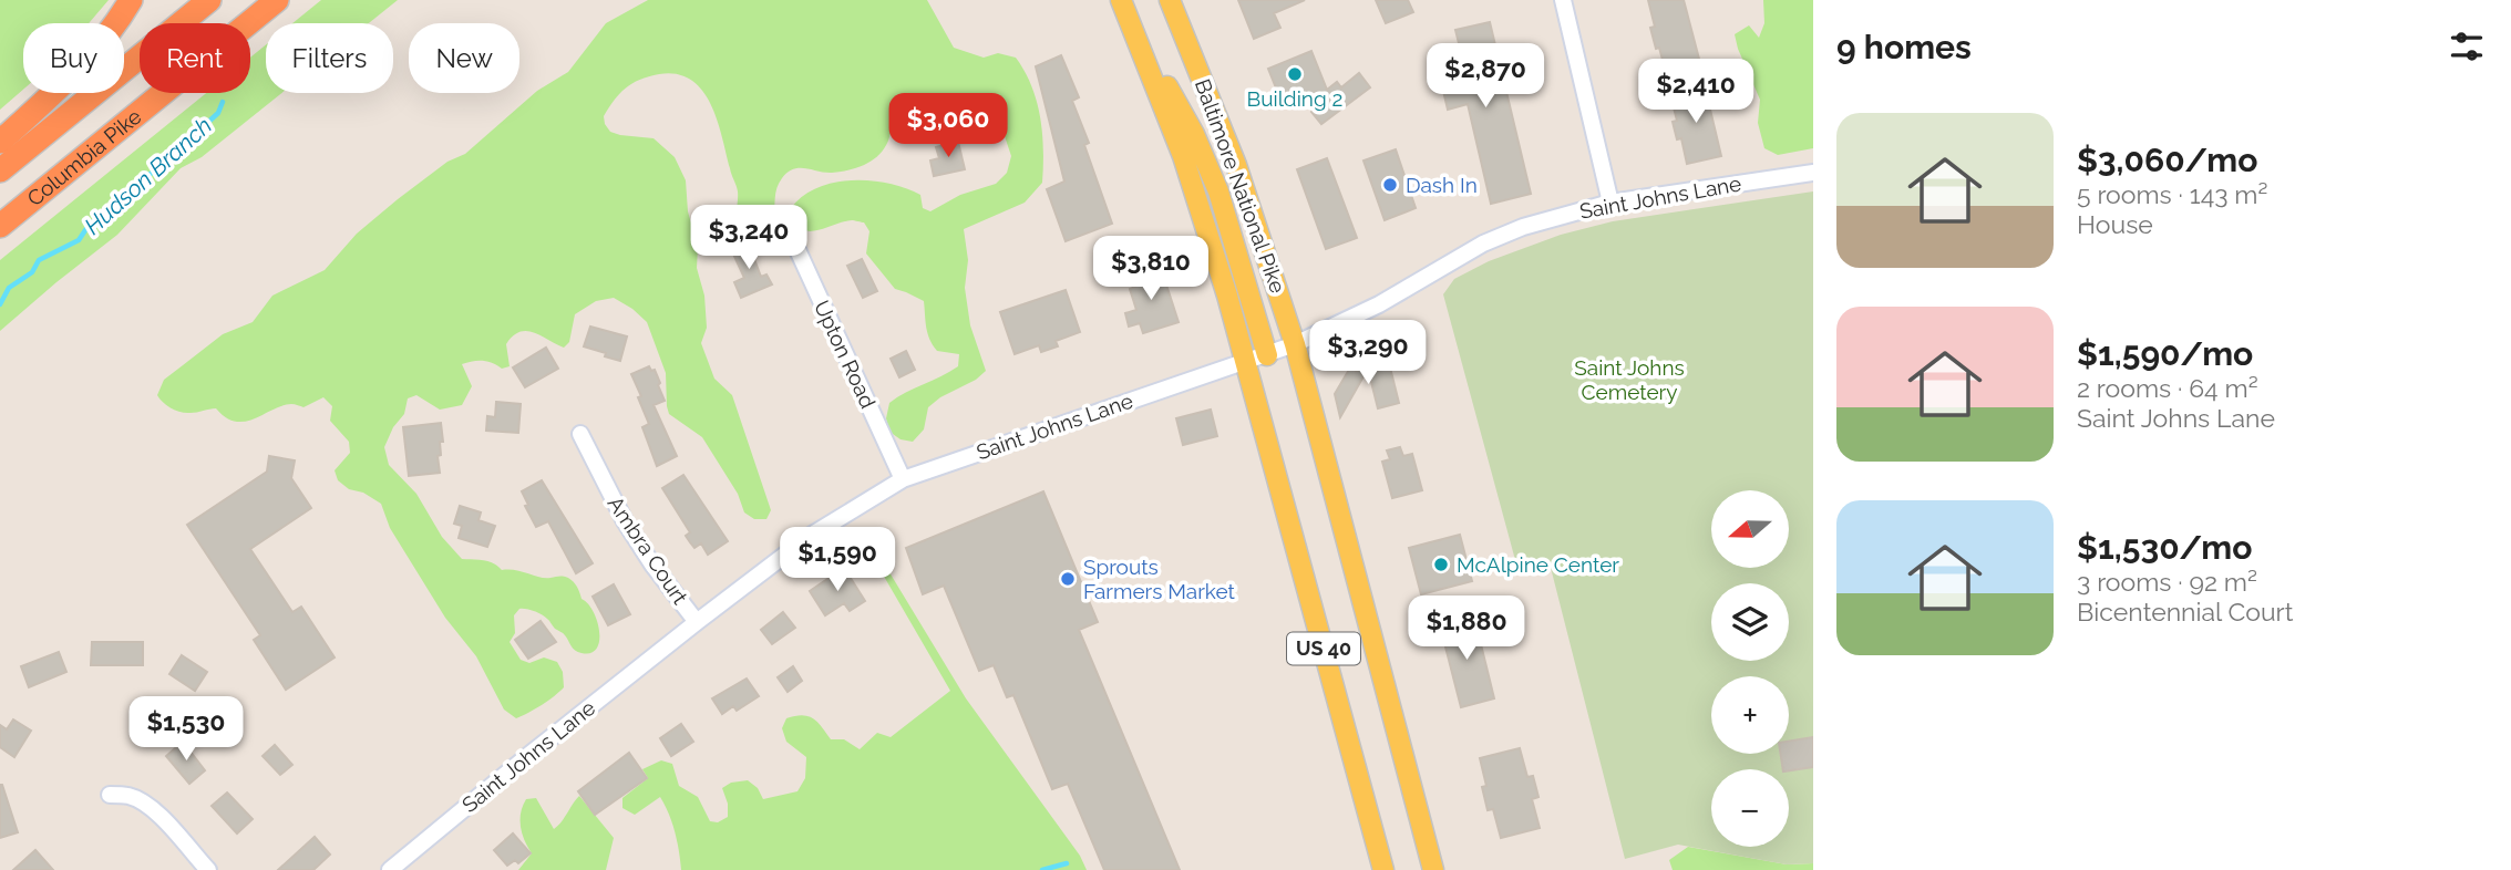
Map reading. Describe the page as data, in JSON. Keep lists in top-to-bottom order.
{
  "streets": {
    "highway": ["Columbia Pike"],
    "main road": ["Baltimore National Pike", "US 40"],
    "street": ["Saint Johns Lane", "Upton Road", "Ambra Court"]
  },
  "crossings": [
    ["Baltimore National Pike", "Saint Johns Lane"],
    ["Saint Johns Lane", "Upton Road"],
    ["Saint Johns Lane", "Ambra Court"]
  ],
  "water": ["Hudson Branch"],
  "parks": ["Saint Johns Cemetery"],
  "places": [
    "Building 2",
    "Dash In",
    "McAlpine Center",
    "Sprouts Farmers Market"
  ],
  "north": "left",
  "page": {
    "heading": "9 homes",
    "chip": [
      "Buy",
      "Rent",
      "Filters",
      "New"
    ],
    "price": [
      "$2,870",
      "$2,410",
      "$3,060",
      "$3,240",
      "$3,810",
      "$3,290",
      "$1,590",
      "$1,880",
      "$1,530"
    ],
    "list": [
      {
        "name": "$3,060/mo",
        "note": "5 rooms · 143 m² · House"
      },
      {
        "name": "$1,590/mo",
        "note": "2 rooms · 64 m² · Saint Johns Lane"
      },
      {
        "name": "$1,530/mo",
        "note": "3 rooms · 92 m² · Bicentennial Court"
      }
    ],
    "map_buttons": ["+", "−"]
  }
}
